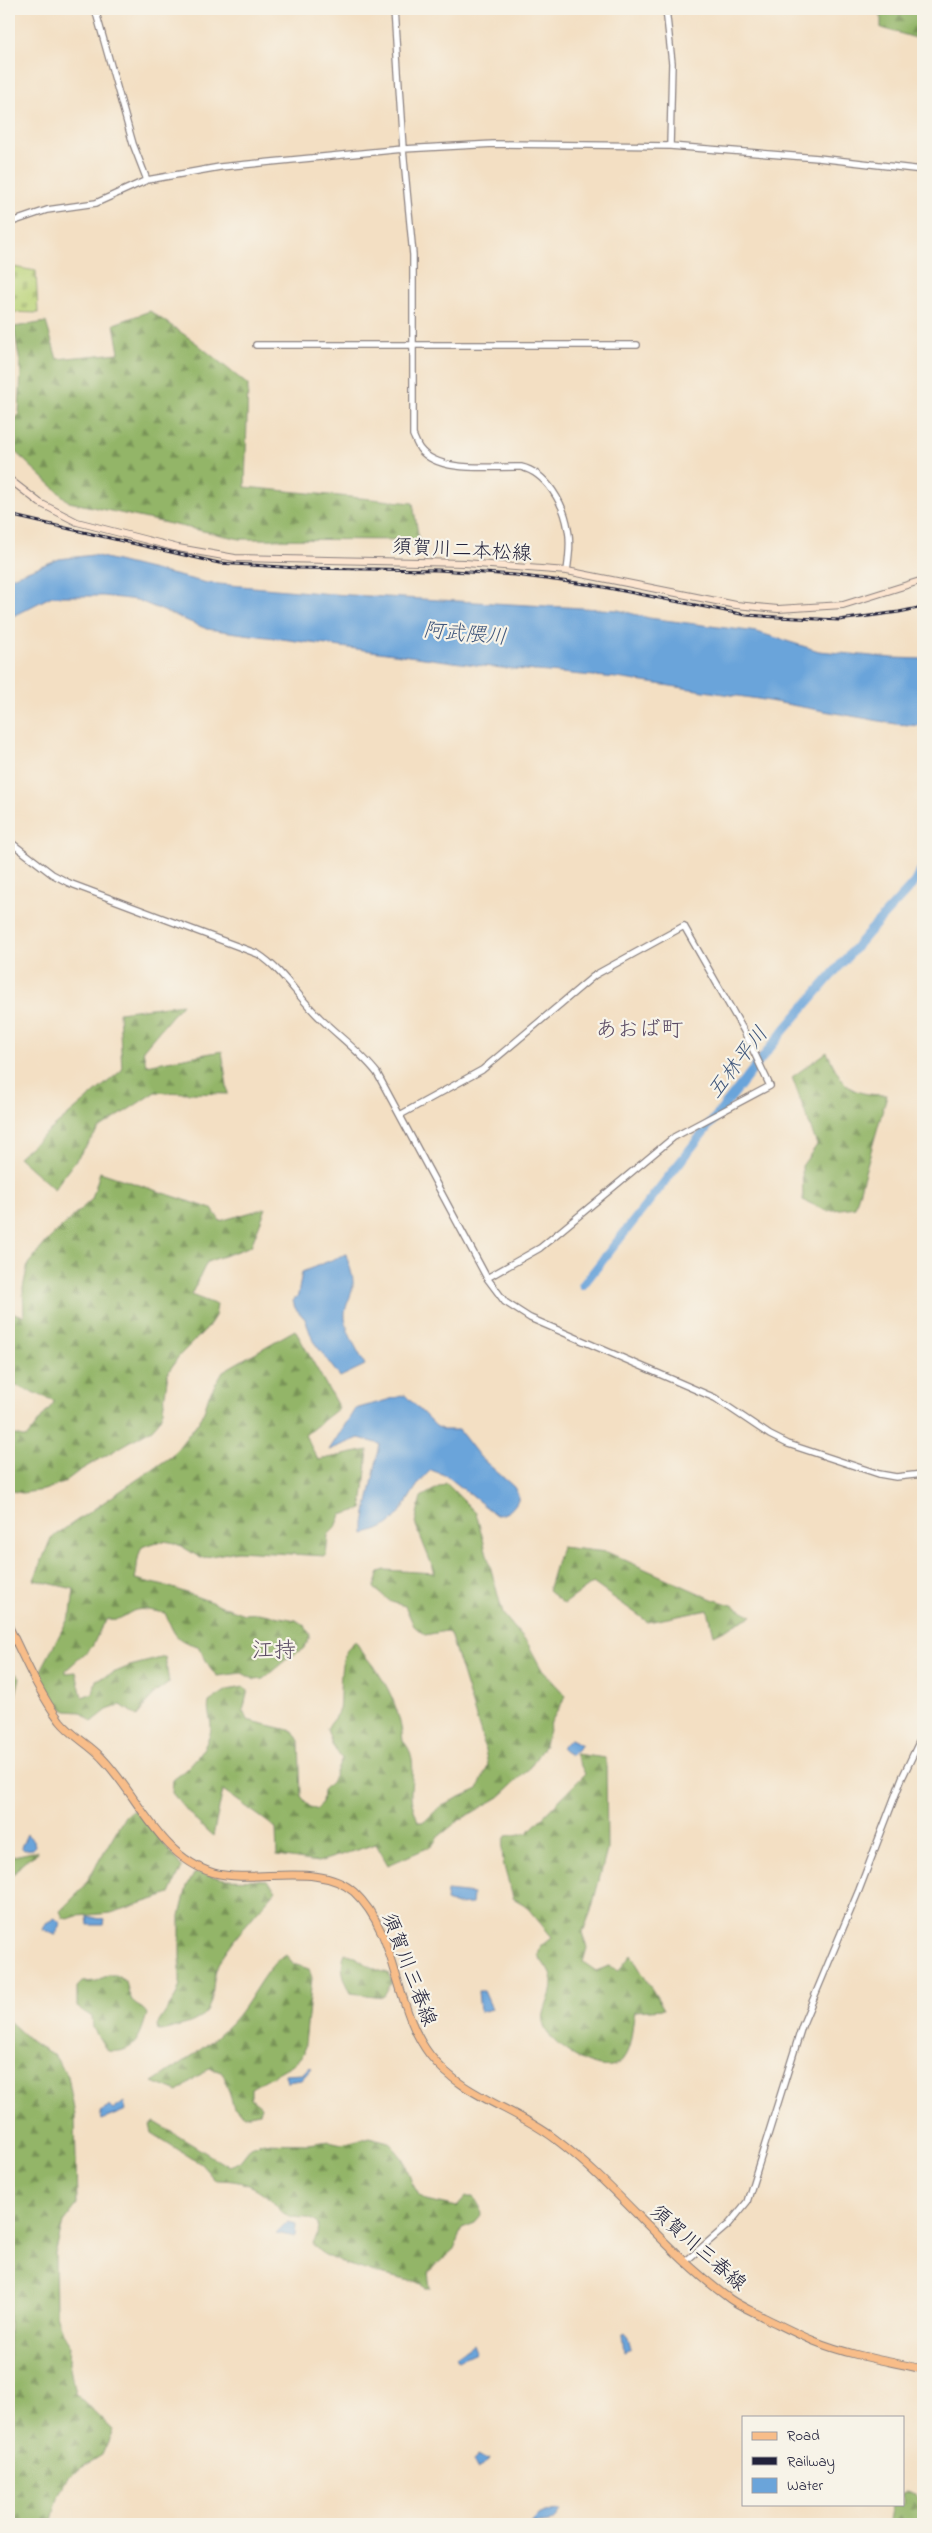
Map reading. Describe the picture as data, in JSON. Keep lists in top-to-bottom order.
{
  "streets": {
    "main road": ["須賀川二本松線", "須賀川三春線"]
  },
  "districts": ["あおば町", "江持"],
  "water": ["阿武隈川", "五林平川"],
  "legend": ["Road", "Railway", "Water"]
}
